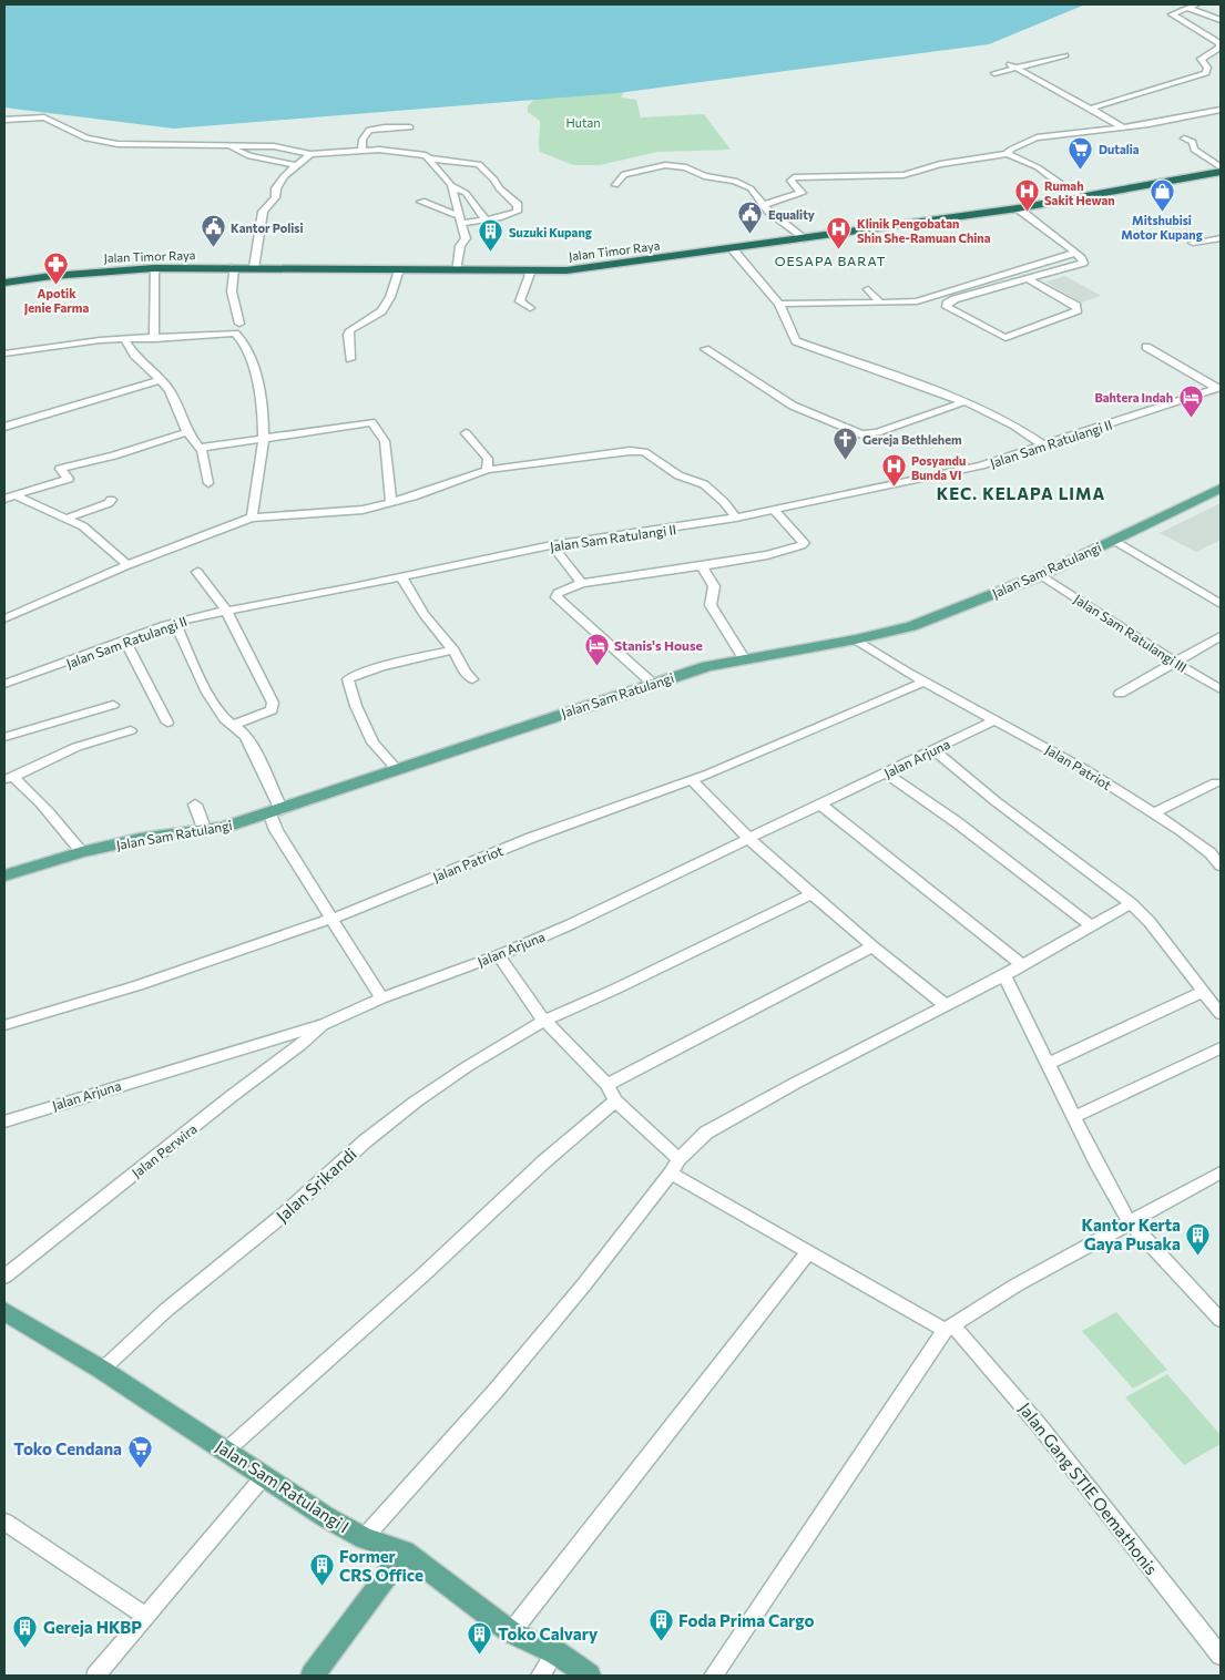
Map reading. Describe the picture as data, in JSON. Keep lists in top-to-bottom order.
{
  "streets": {
    "highway": ["Jalan Timor Raya"],
    "main road": ["Jalan Sam Ratulangi", "Jalan Sam Ratulangi I"],
    "street": [
      "Jalan Sam Ratulangi II",
      "Jalan Sam Ratulangi III",
      "Jalan Arjuna",
      "Jalan Patriot",
      "Jalan Perwira",
      "Jalan Srikandi",
      "Jalan Gang STIE Oemathonis"
    ]
  },
  "crossings": [
    ["Jalan Sam Ratulangi", "Jalan Sam Ratulangi III"],
    ["Jalan Sam Ratulangi", "Jalan Patriot"],
    ["Jalan Arjuna", "Jalan Patriot"],
    ["Jalan Arjuna", "Jalan Perwira"],
    ["Jalan Srikandi", "Jalan Sam Ratulangi I"]
  ],
  "districts": ["OESAPA BARAT", "KEC. KELAPA LIMA"],
  "parks": ["Hutan"],
  "places": {
    "supermarket": ["Dutalia", "Toko Cendana"],
    "shop": ["Mitshubisi Motor Kupang"],
    "hospital": ["Rumah Sakit Hewan", "Klinik Pengobatan Shin She-Ramuan China", "Posyandu Bunda VI"],
    "public building": ["Equality", "Kantor Polisi"],
    "building": [
      "Suzuki Kupang",
      "Kantor Kerta Gaya Pusaka",
      "Former CRS Office",
      "Foda Prima Cargo",
      "Gereja HKBP",
      "Toko Calvary"
    ],
    "pharmacy": ["Apotik Jenie Farma"],
    "hotel": ["Bahtera Indah", "Stanis's House"],
    "church": ["Gereja Bethlehem"]
  }
}
